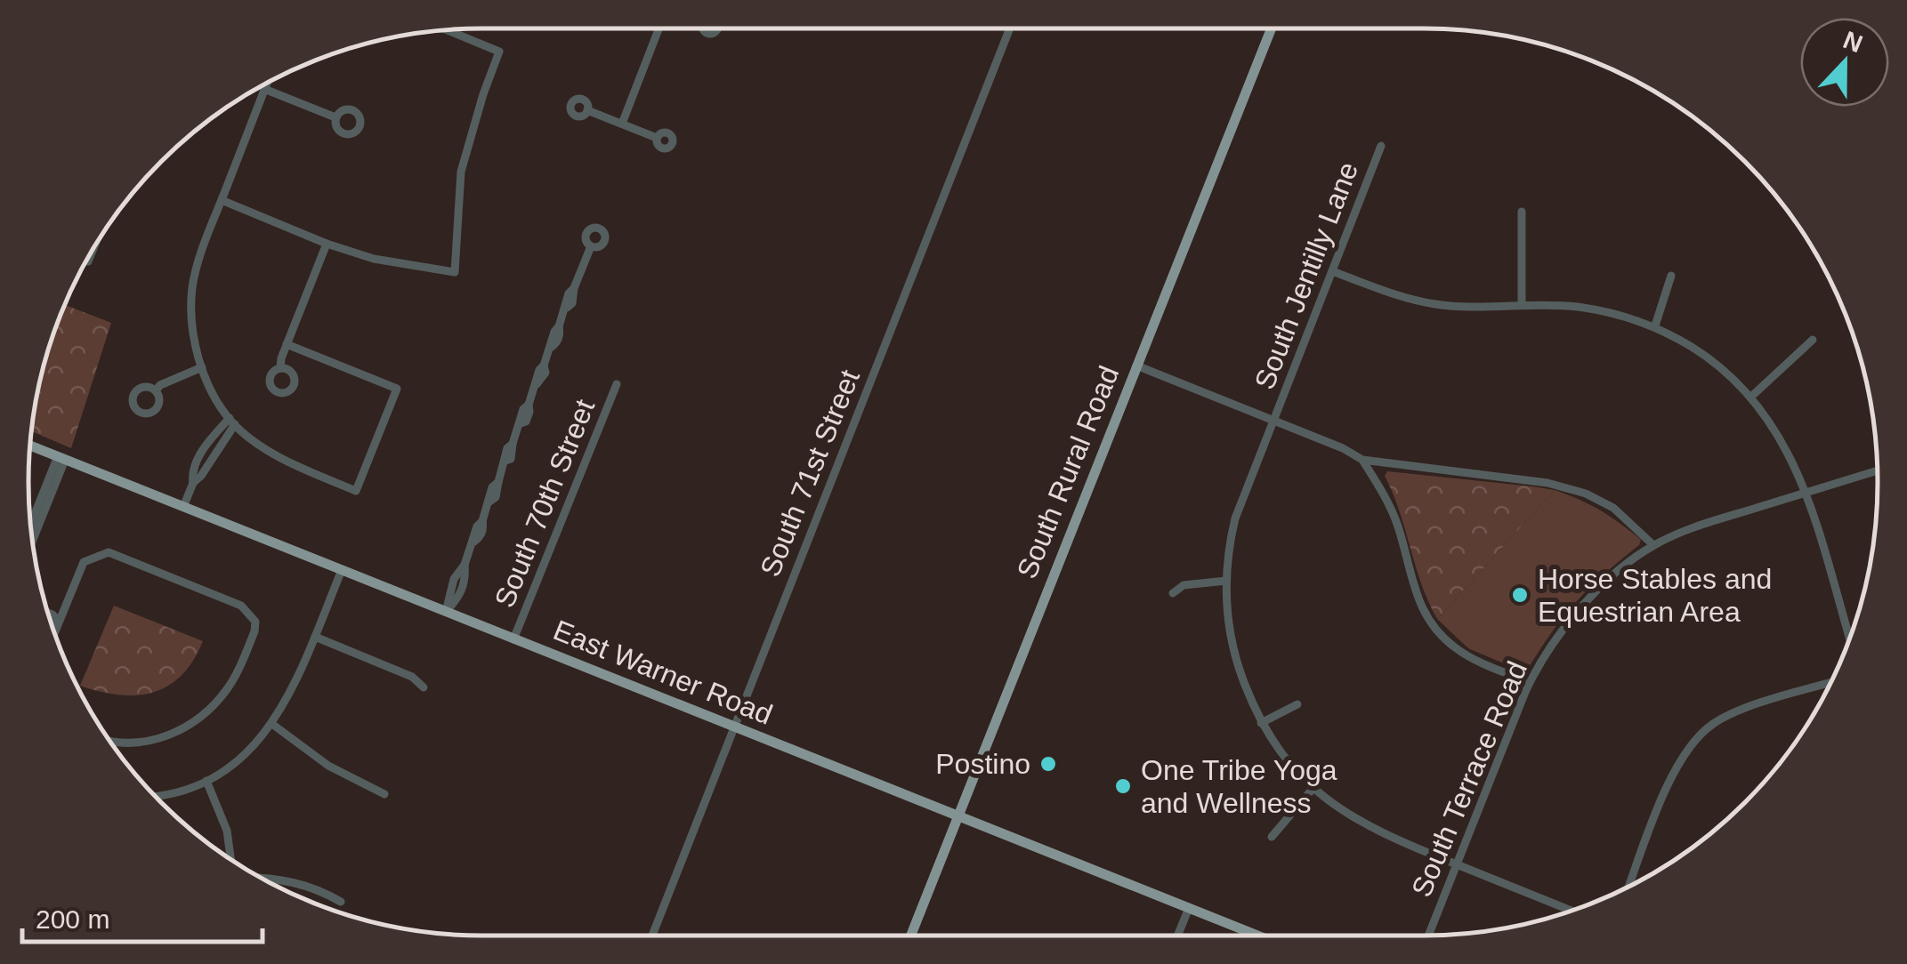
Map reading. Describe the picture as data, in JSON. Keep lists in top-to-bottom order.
{
  "streets": {
    "main road": ["South Rural Road", "East Warner Road"],
    "street": [
      "South Jentilly Lane",
      "South 71st Street",
      "South 70th Street",
      "South Terrace Road"
    ]
  },
  "crossings": [
    ["South Jentilly Lane", "South Terrace Road"],
    ["South Rural Road", "East Warner Road"],
    ["South 71st Street", "East Warner Road"],
    ["South 70th Street", "East Warner Road"]
  ],
  "places": ["Horse Stables and Equestrian Area", "Postino", "One Tribe Yoga and Wellness"],
  "scale_bar": "200 m",
  "north": "top"
}
